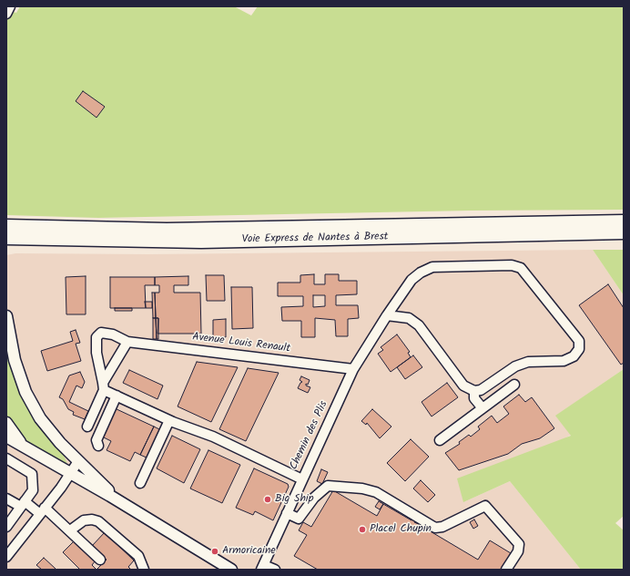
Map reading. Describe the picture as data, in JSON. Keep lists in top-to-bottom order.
{
  "streets": {
    "highway": ["Voie Express de Nantes à Brest"],
    "street": ["Avenue Louis Renault", "Chemin des Plis"]
  },
  "crossings": [
    ["Avenue Louis Renault", "Chemin des Plis"]
  ],
  "places": ["Big Ship", "Placel Chupin", "Armoricaine"]
}
